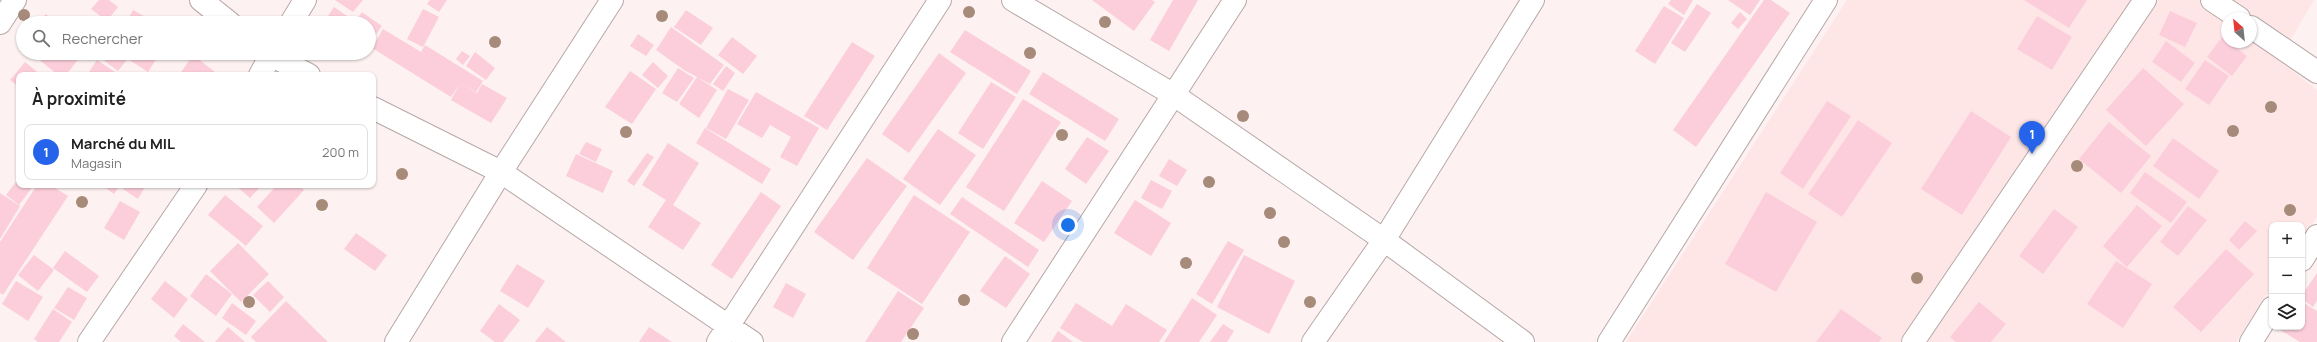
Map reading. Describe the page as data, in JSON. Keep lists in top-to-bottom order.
{
  "north": "top left",
  "page": {
    "search": "Rechercher",
    "heading": "À proximité",
    "pins": "1",
    "list": [
      {
        "mark": "1",
        "name": "Marché du MIL",
        "note": "Magasin",
        "value": "200 m"
      }
    ],
    "map_buttons": ["+", "−"]
  }
}
